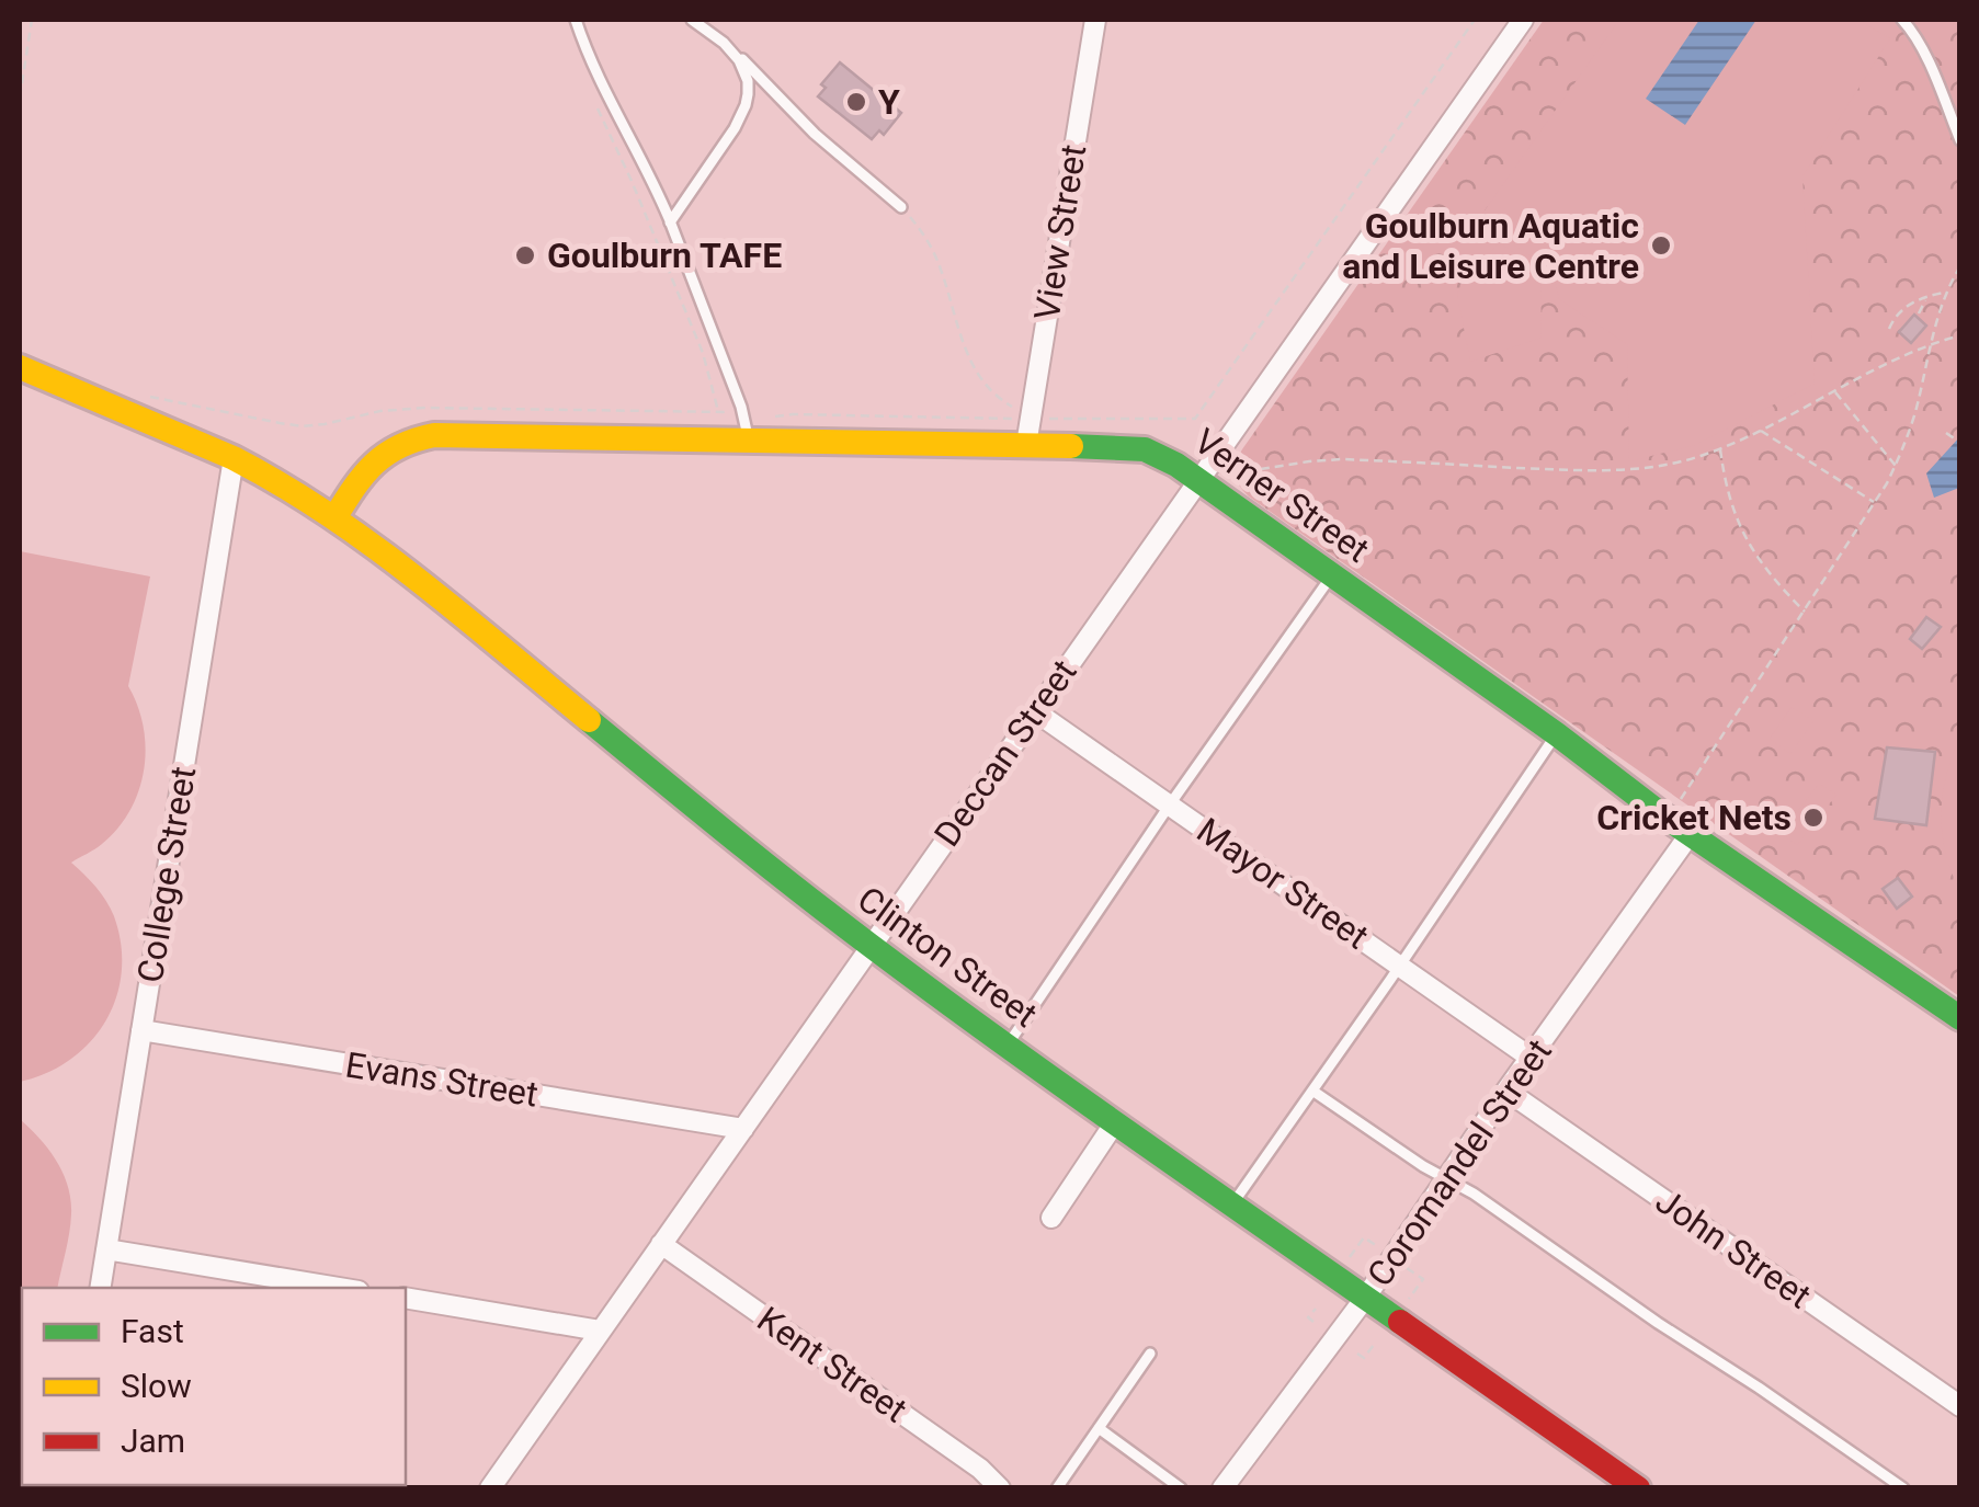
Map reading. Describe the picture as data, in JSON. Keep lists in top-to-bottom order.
{
  "streets": {
    "street": [
      "View Street",
      "Verner Street",
      "Deccan Street",
      "College Street",
      "Mayor Street",
      "Clinton Street",
      "Evans Street",
      "Coromandel Street",
      "John Street",
      "Kent Street"
    ]
  },
  "crossings": [
    ["View Street", "Verner Street"],
    ["Verner Street", "Deccan Street"],
    ["Verner Street", "Clinton Street"],
    ["Verner Street", "Coromandel Street"],
    ["Deccan Street", "Mayor Street"],
    ["Deccan Street", "Clinton Street"],
    ["Deccan Street", "Evans Street"],
    ["Deccan Street", "Kent Street"],
    ["College Street", "Clinton Street"],
    ["College Street", "Evans Street"],
    ["Mayor Street", "Coromandel Street"],
    ["Clinton Street", "Coromandel Street"],
    ["Coromandel Street", "John Street"]
  ],
  "places": [
    "Y",
    "Goulburn Aquatic and Leisure Centre",
    "Goulburn TAFE",
    "Cricket Nets"
  ],
  "legend": ["Fast", "Slow", "Jam"]
}
